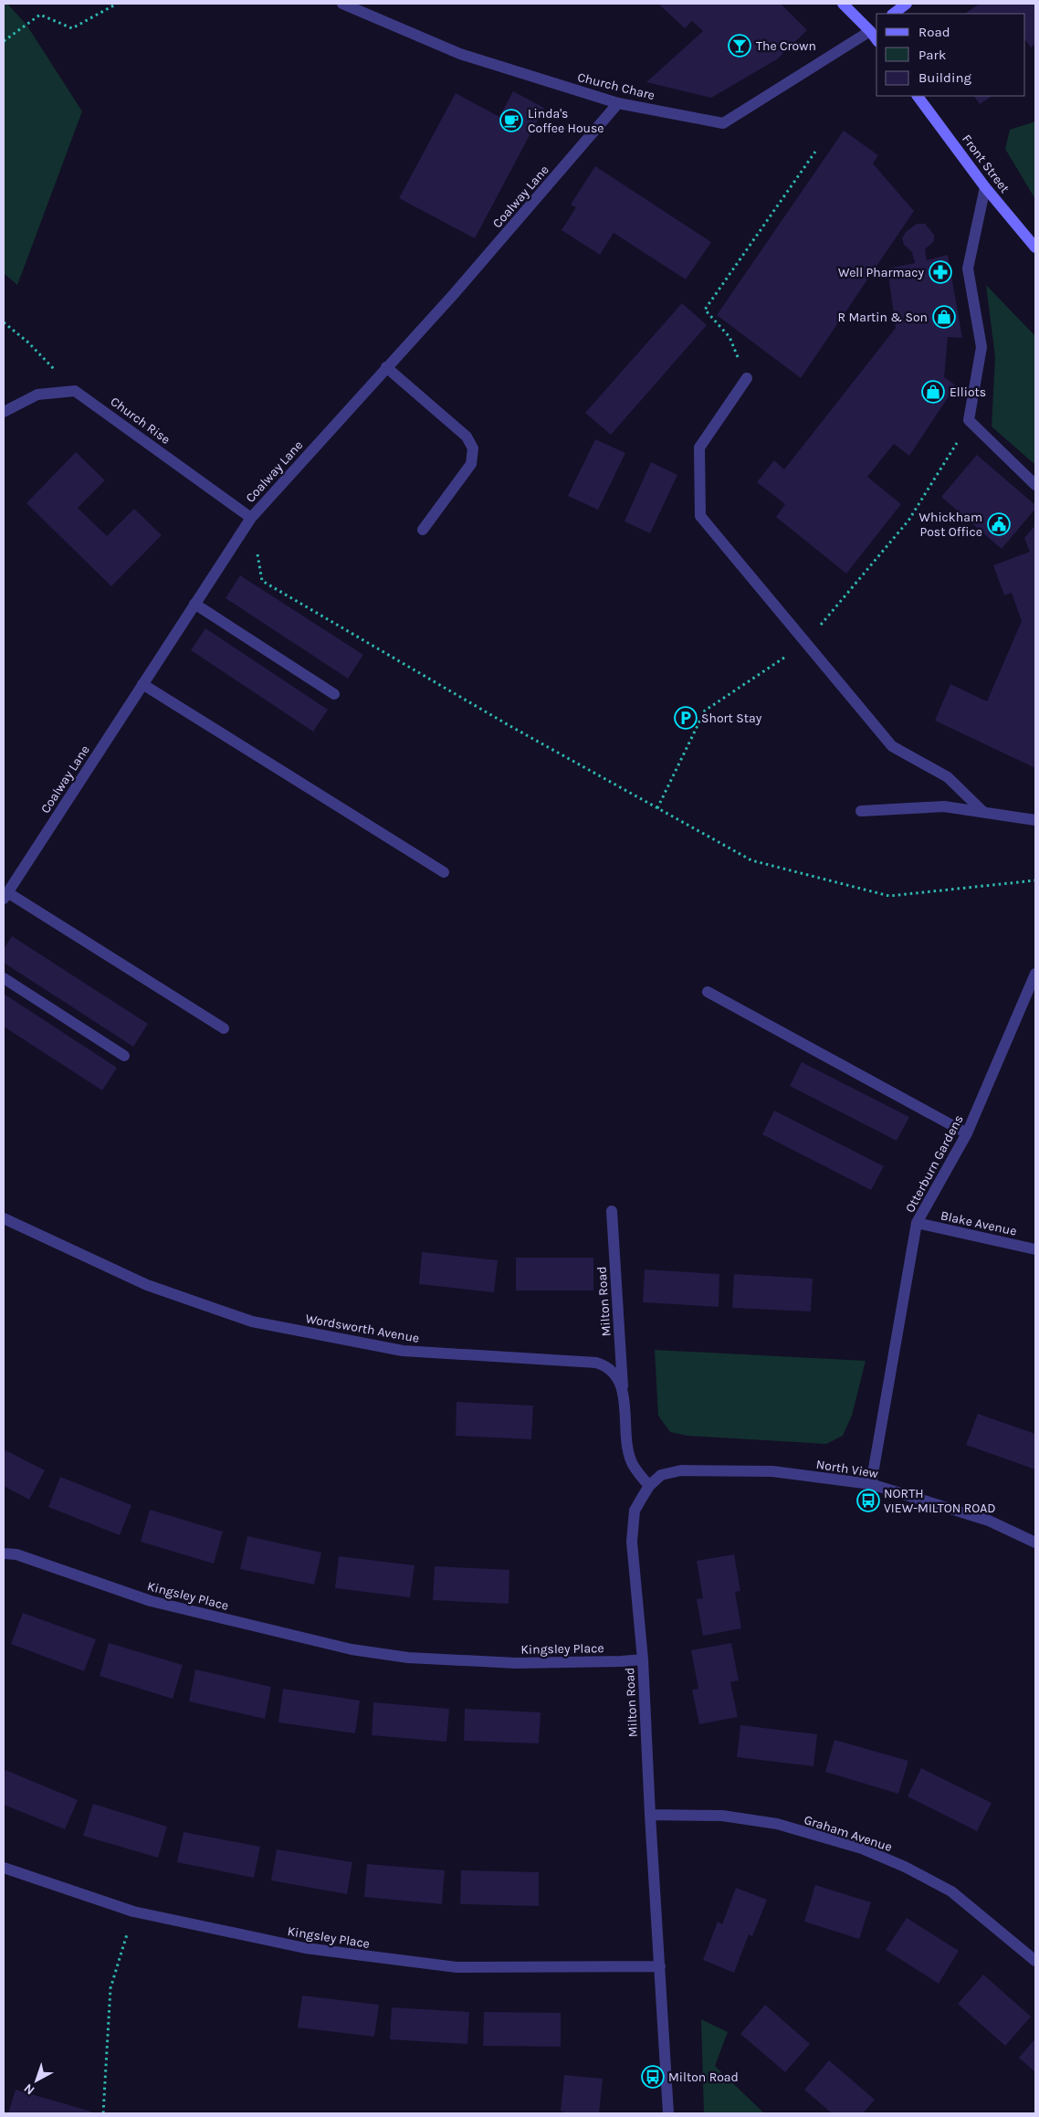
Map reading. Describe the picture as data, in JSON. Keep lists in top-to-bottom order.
{
  "streets": {
    "main road": ["Front Street"],
    "street": [
      "Church Chare",
      "Coalway Lane",
      "Church Rise",
      "Otterburn Gardens",
      "Blake Avenue",
      "Milton Road",
      "Wordsworth Avenue",
      "North View",
      "Kingsley Place",
      "Graham Avenue"
    ]
  },
  "crossings": [
    ["Church Chare", "Coalway Lane"],
    ["Coalway Lane", "Church Rise"],
    ["Otterburn Gardens", "Blake Avenue"],
    ["Otterburn Gardens", "North View"],
    ["Milton Road", "Wordsworth Avenue"],
    ["Milton Road", "North View"],
    ["Milton Road", "Kingsley Place"],
    ["Milton Road", "Graham Avenue"],
    ["Wordsworth Avenue", "North View"]
  ],
  "places": {
    "bar": ["The Crown"],
    "cafe": ["Linda's Coffee House"],
    "pharmacy": ["Well Pharmacy"],
    "shop": ["R Martin & Son", "Elliots"],
    "public building": ["Whickham Post Office"],
    "parking": ["Short Stay"],
    "bus stop": ["NORTH VIEW-MILTON ROAD", "Milton Road"]
  },
  "legend": ["Road", "Park", "Building"],
  "north": "bottom left"
}
